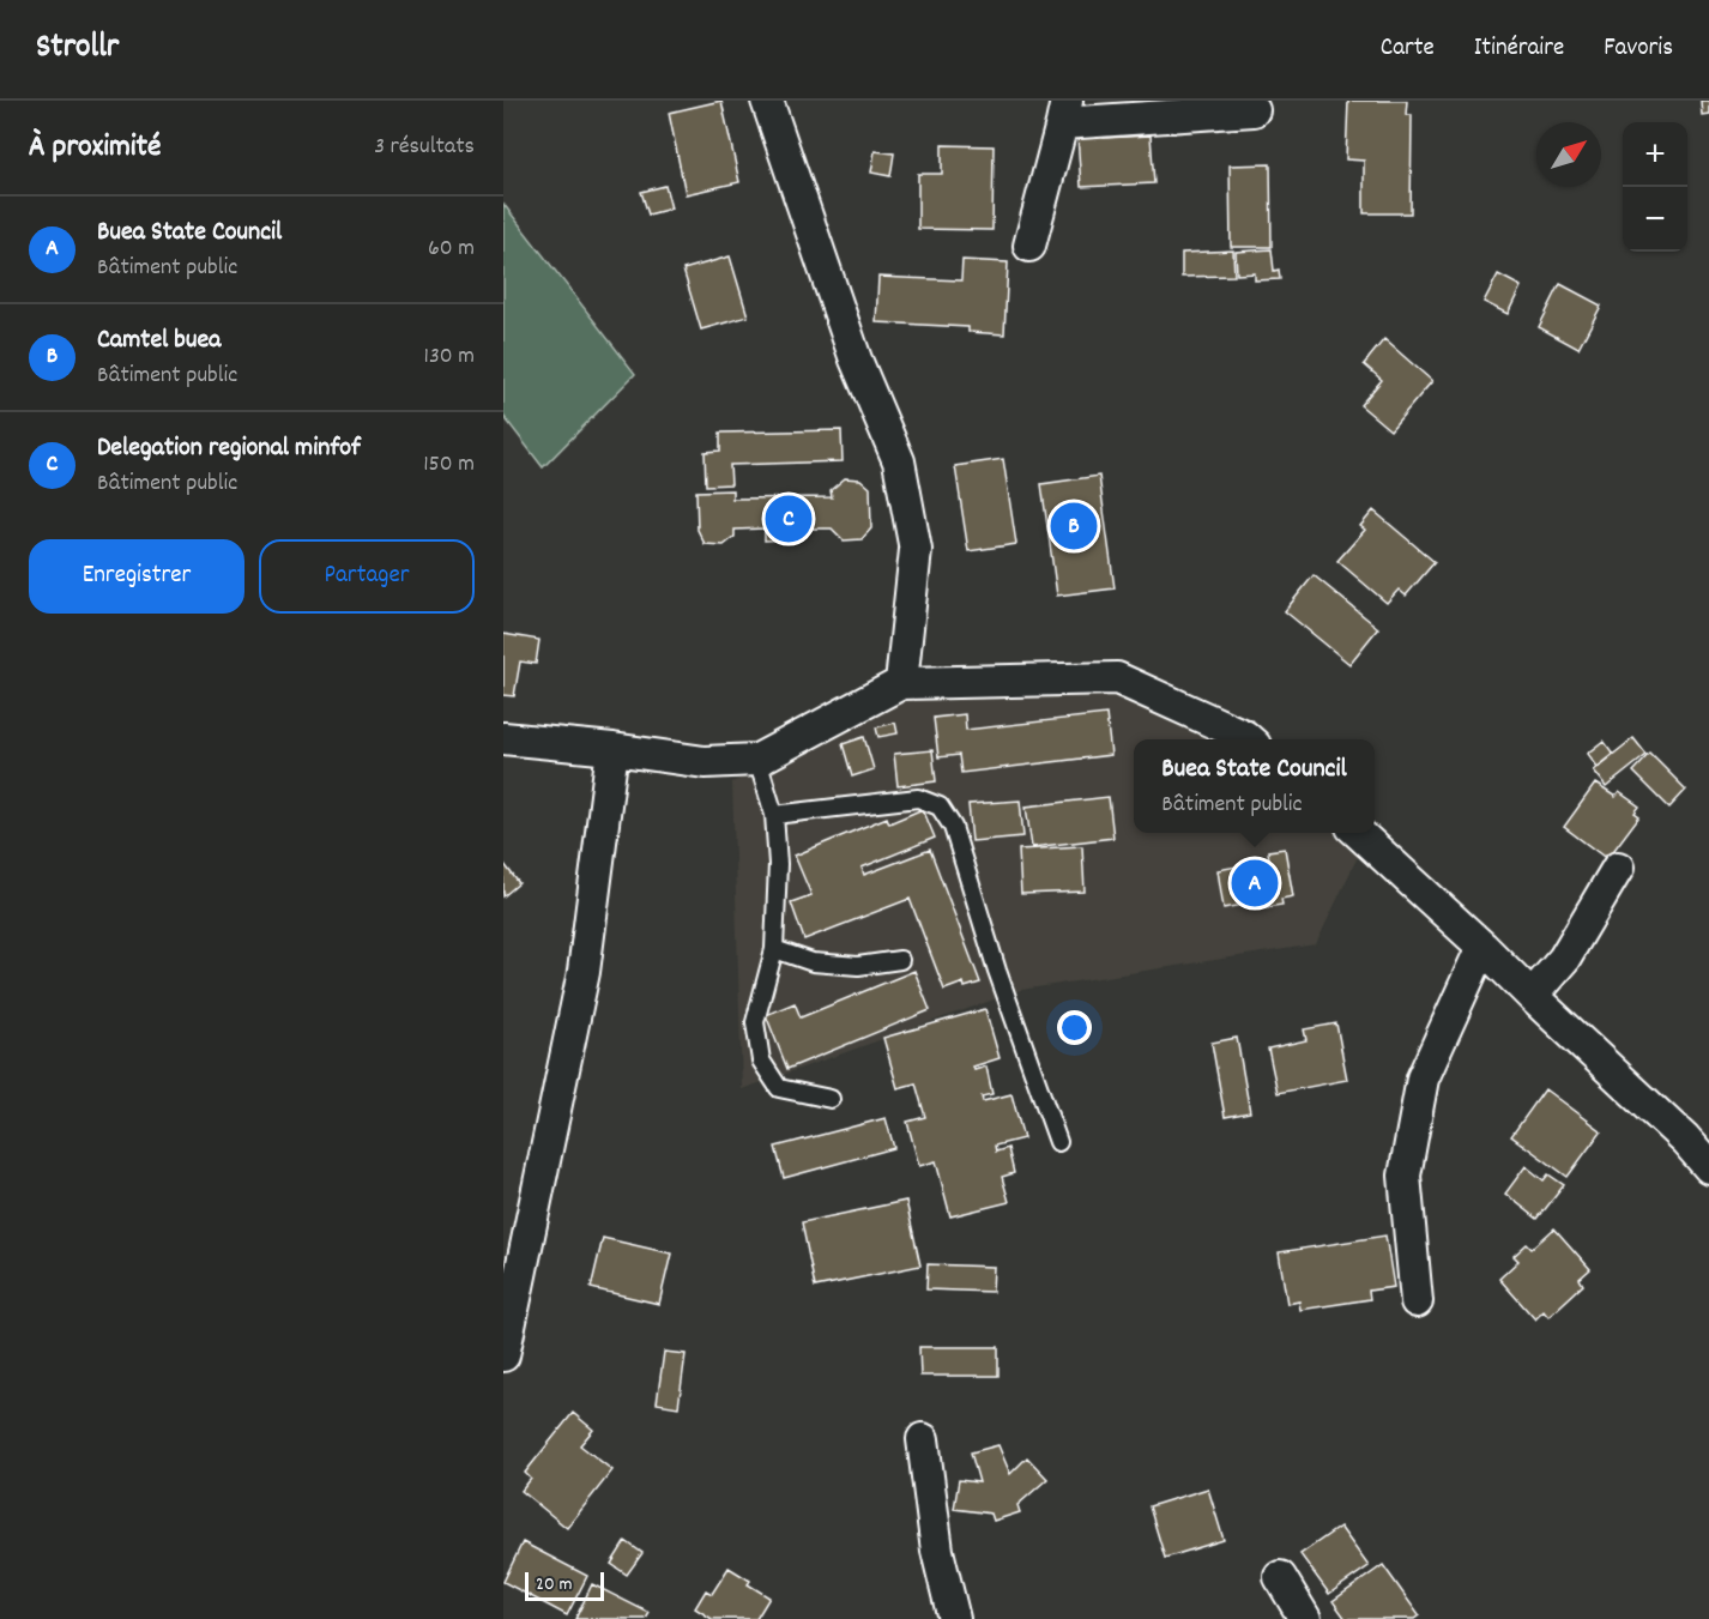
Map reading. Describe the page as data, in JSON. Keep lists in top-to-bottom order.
{
  "scale_bar": "20 m",
  "north": "top right",
  "page": {
    "header": "Strollr",
    "nav": ["Carte", "Itinéraire", "Favoris"],
    "heading": ["À proximité", "3 résultats"],
    "map_buttons": ["+", "−"],
    "list": [
      {
        "mark": "A",
        "name": "Buea State Council",
        "note": "Bâtiment public",
        "value": "60 m"
      },
      {
        "mark": "B",
        "name": "Camtel buea",
        "note": "Bâtiment public",
        "value": "130 m"
      },
      {
        "mark": "C",
        "name": "Delegation regional minfof",
        "note": "Bâtiment public",
        "value": "150 m"
      }
    ],
    "pins": ["C", "B", "A"],
    "buttons": ["Enregistrer", "Partager"],
    "popup": ["Buea State Council", "Bâtiment public"],
    "scale": "20 m"
  }
}
